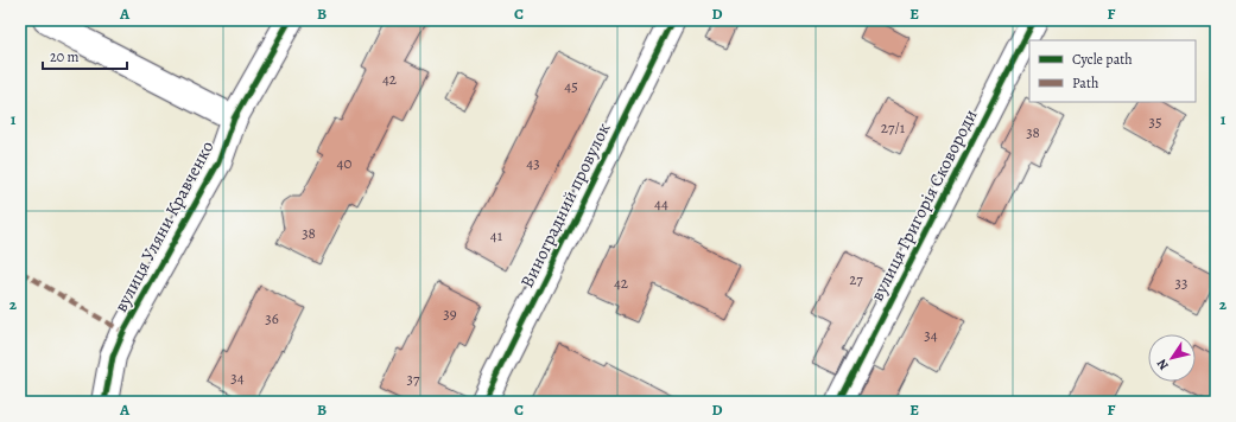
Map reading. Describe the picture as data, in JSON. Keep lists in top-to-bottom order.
{
  "streets": {
    "street": ["Виноградний провулок", "вулиця Григорія Сковороди", "вулиця Уляни Кравченко"]
  },
  "house_numbers": [
    "42",
    "45",
    "35",
    "27/1",
    "38",
    "40",
    "43",
    "44",
    "38",
    "41",
    "27",
    "42",
    "33",
    "39",
    "36",
    "34",
    "34",
    "37"
  ],
  "legend": ["Cycle path", "Path"],
  "scale_bar": "20 m",
  "north": "bottom left",
  "grid": {
    "columns": [
      "A",
      "B",
      "C",
      "D",
      "E",
      "F"
    ],
    "rows": ["1", "2"]
  }
}
